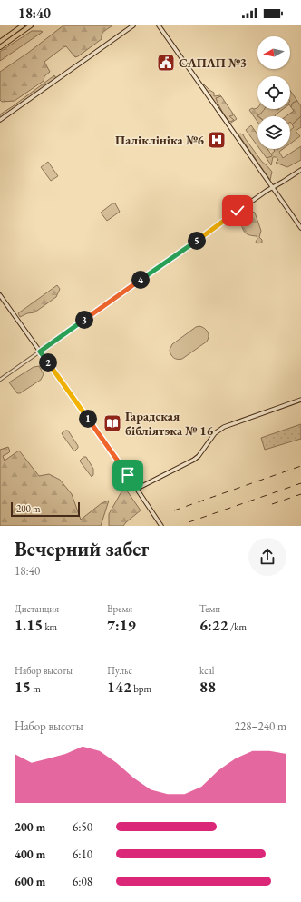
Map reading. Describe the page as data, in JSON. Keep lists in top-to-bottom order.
{
  "places": {
    "public building": ["САПАП №3"],
    "hospital": ["Паліклініка №6"],
    "library": ["Гарадская бібліятэка № 16"]
  },
  "scale_bar": "200 m",
  "north": "left",
  "page": {
    "status": "18:40",
    "pins": [
      "5",
      "4",
      "3",
      "2",
      "1"
    ],
    "scale": "200 m",
    "heading": ["Вечерний забег", "18:40"],
    "stats": [
      ["Дистанция", "1.15 km"],
      ["Время", "7:19"],
      ["Темп", "6:22 /km"],
      ["Набор высоты", "15 m"],
      ["Пульс", "142 bpm"],
      ["kcal", "88"]
    ],
    "chart": ["Набор высоты", "228–240 m"],
    "list": [
      {
        "name": "200 m",
        "note": "6:50"
      },
      {
        "name": "400 m",
        "note": "6:10"
      },
      {
        "name": "600 m",
        "note": "6:08"
      }
    ]
  }
}
